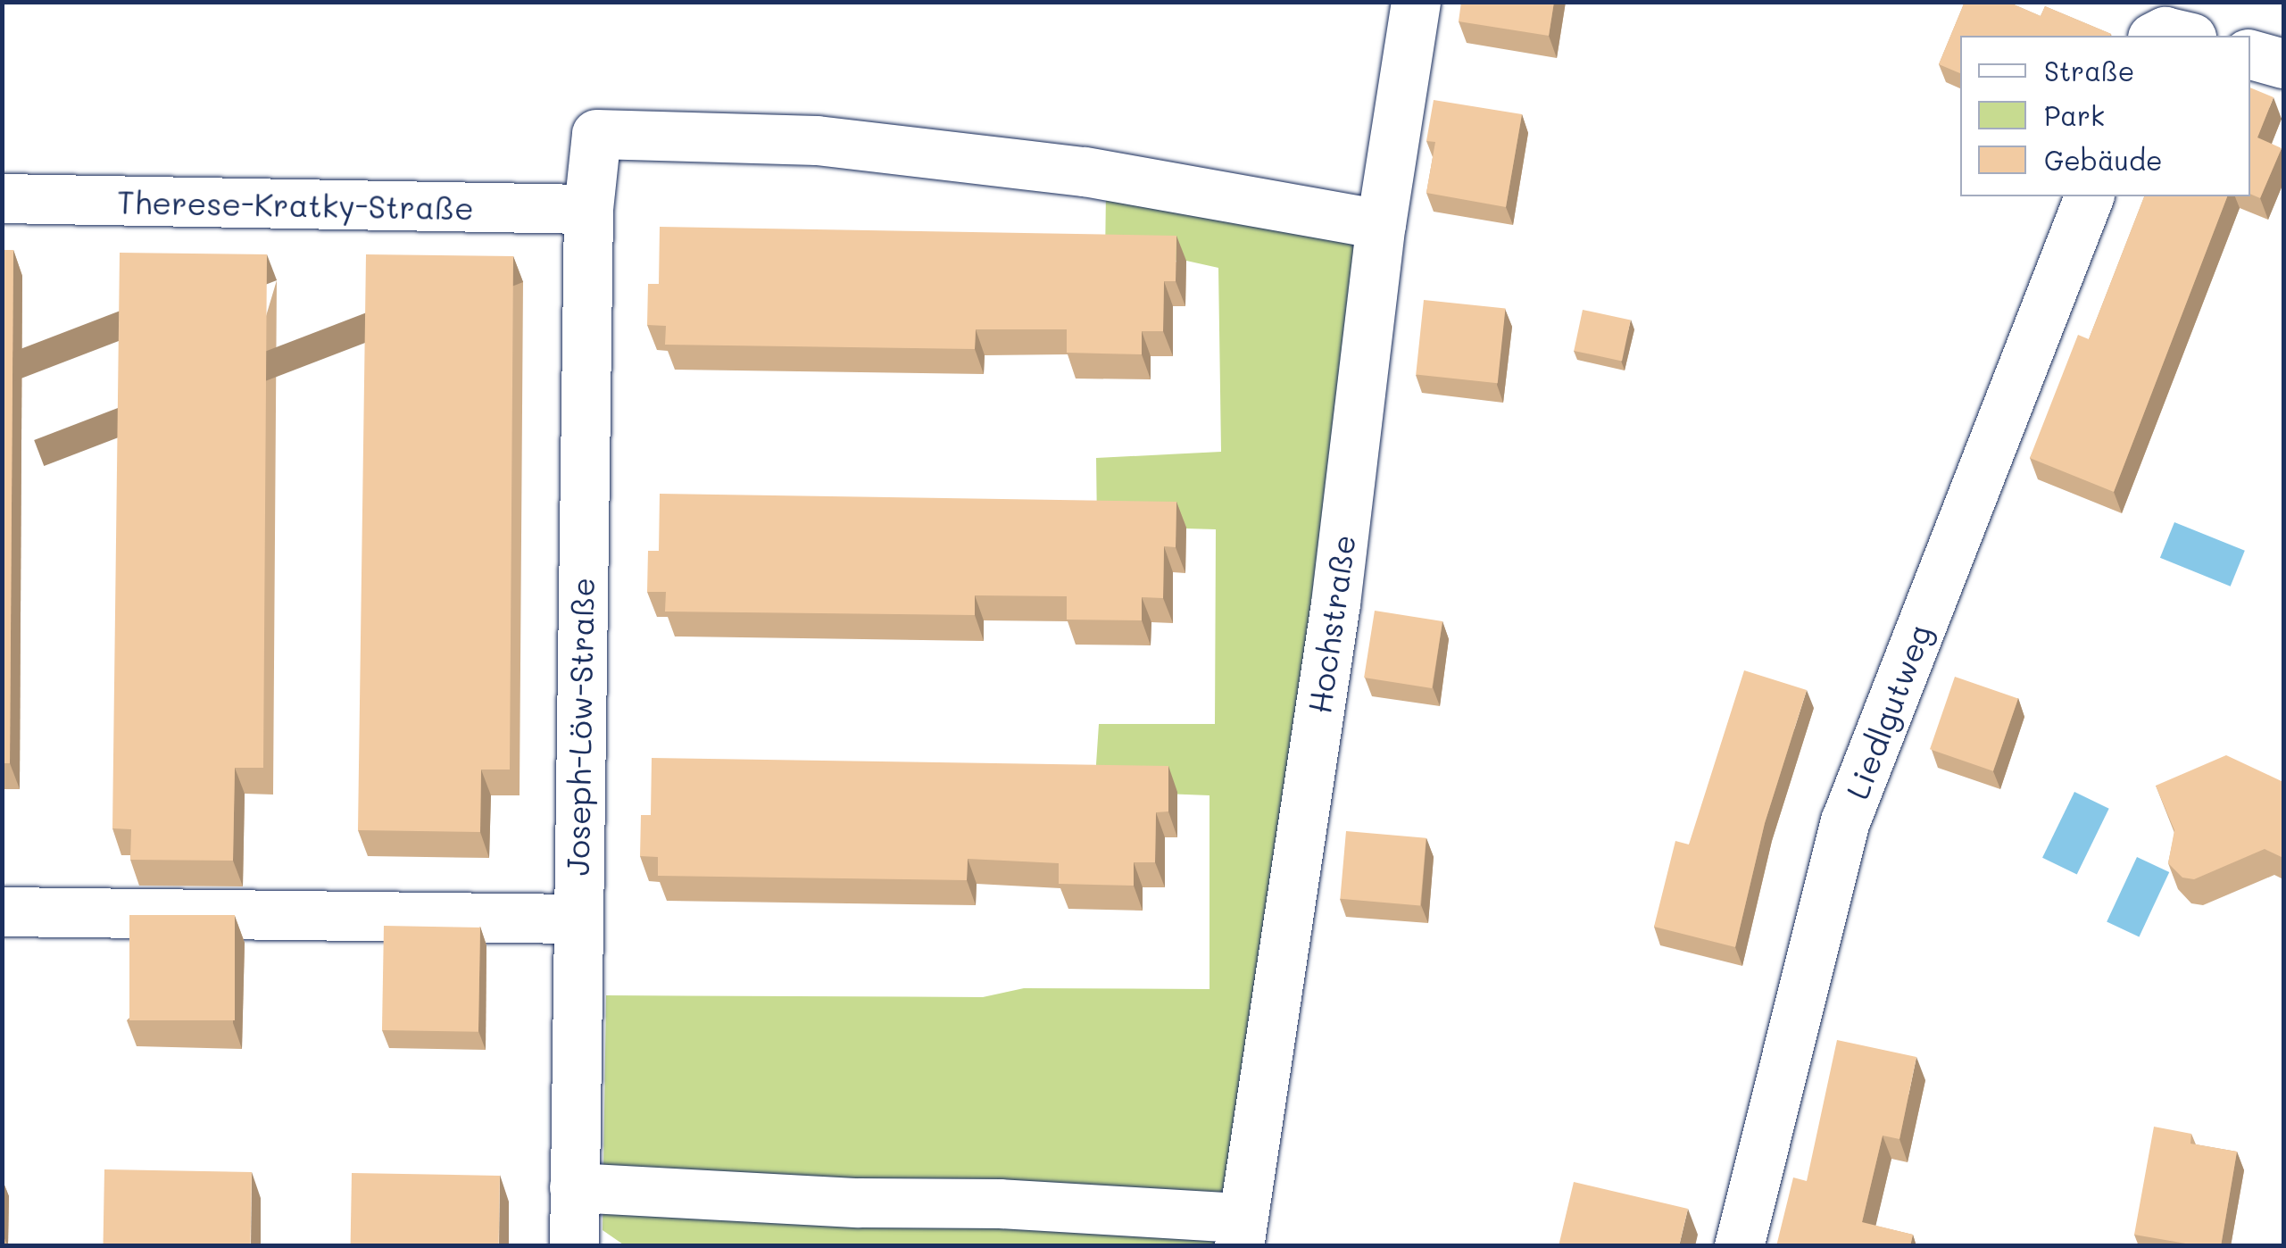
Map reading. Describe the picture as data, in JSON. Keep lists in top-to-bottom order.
{
  "streets": {
    "street": [
      "Therese-Kratky-Straße",
      "Hochstraße",
      "Liedlgutweg",
      "Joseph-Löw-Straße"
    ]
  },
  "crossings": [
    ["Therese-Kratky-Straße", "Joseph-Löw-Straße"],
    ["Hochstraße", "Joseph-Löw-Straße"]
  ],
  "legend": ["Straße", "Park", "Gebäude"]
}
